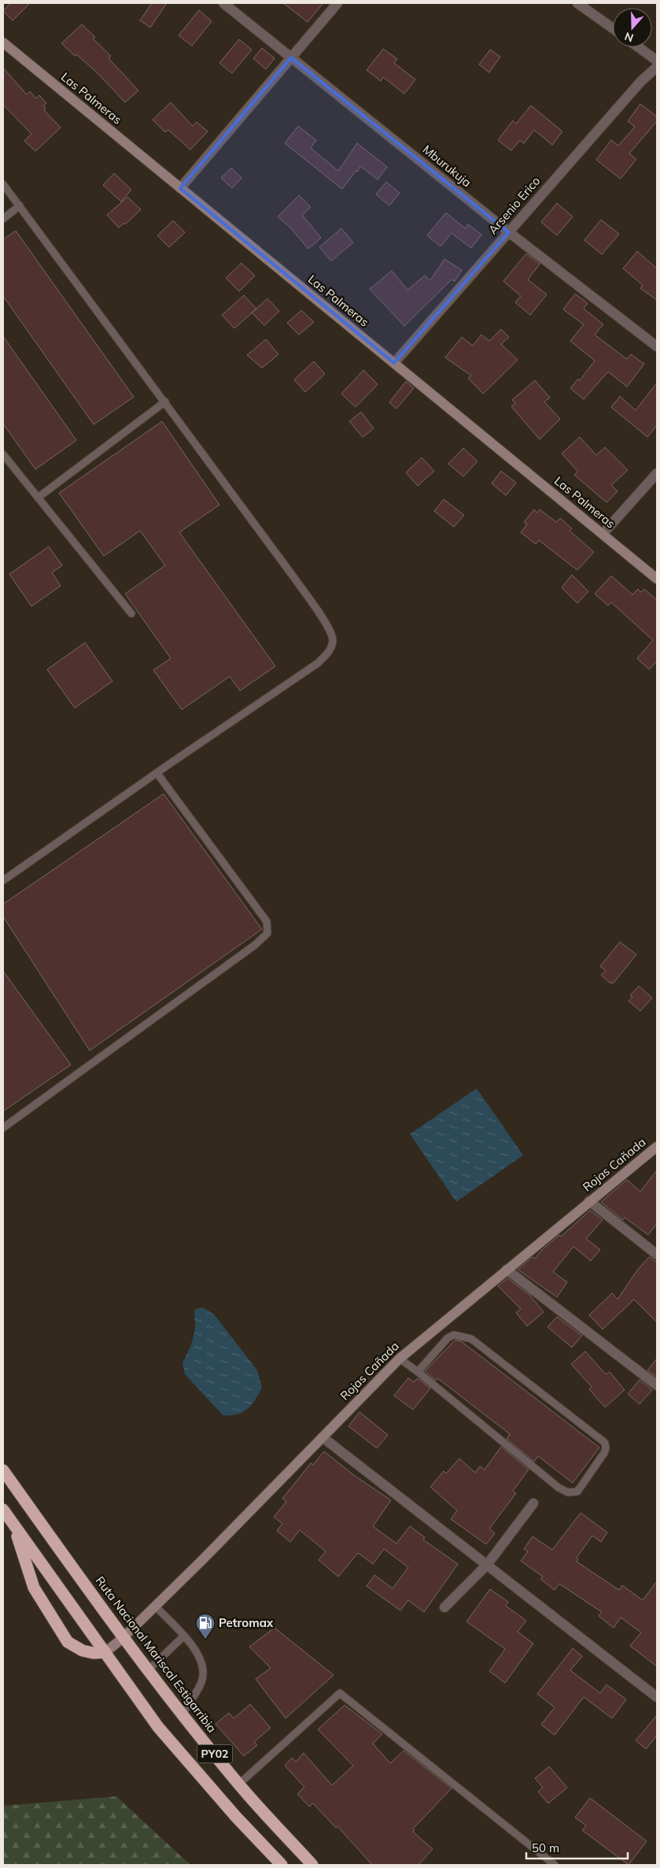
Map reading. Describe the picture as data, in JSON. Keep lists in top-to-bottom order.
{
  "streets": {
    "highway": ["Ruta Nacional Mariscal Estigarribia", "PY02"],
    "street": [
      "Las Palmeras",
      "Mburukuja",
      "Arsenio Erico",
      "Rojas Cañada"
    ]
  },
  "crossings": [
    ["Las Palmeras", "Arsenio Erico"],
    ["Mburukuja", "Arsenio Erico"],
    ["Rojas Cañada", "Ruta Nacional Mariscal Estigarribia"],
    ["Rojas Cañada", "PY02"]
  ],
  "places": {
    "fuel station": ["Petromax"]
  },
  "scale_bar": "50 m",
  "north": "bottom"
}
